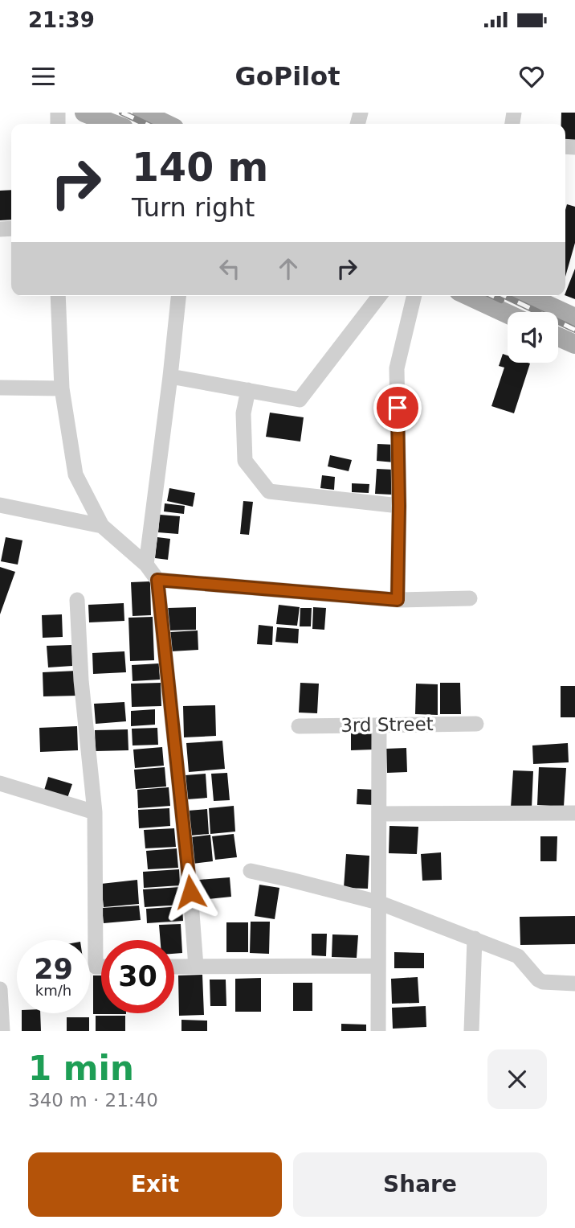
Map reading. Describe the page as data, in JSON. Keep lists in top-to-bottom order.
{
  "streets": {
    "street": ["3rd Street"]
  },
  "page": {
    "status": "21:39",
    "header": "GoPilot",
    "turn": ["140 m", "Turn right"],
    "speed": "29 km/h",
    "limit": "30",
    "heading": ["1 min", "340 m · 21:40"],
    "buttons": ["Exit", "Share"]
  }
}
